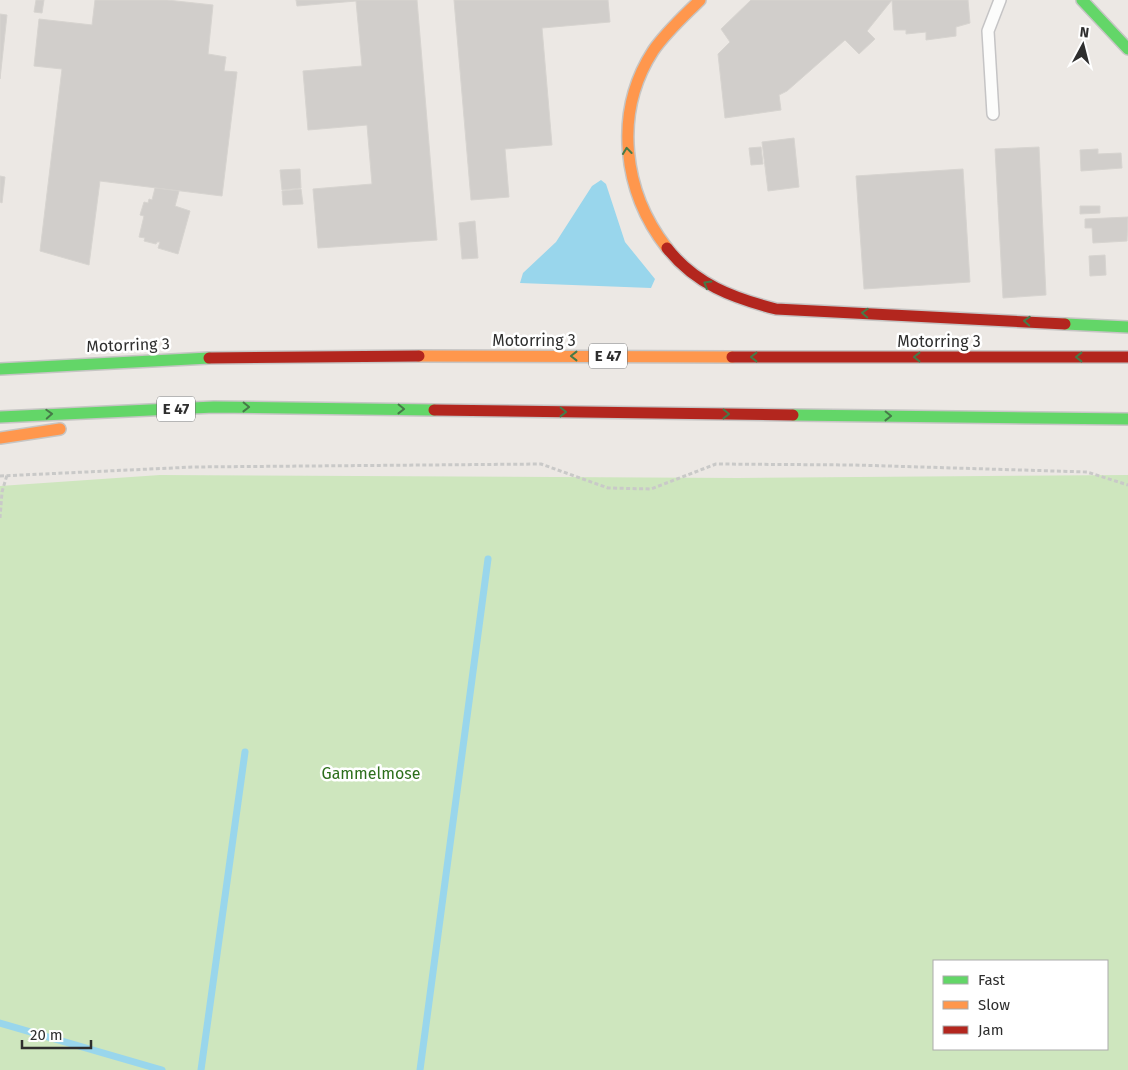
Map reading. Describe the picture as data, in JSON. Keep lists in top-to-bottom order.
{
  "streets": {
    "main road": ["Motorring 3", "E 47"]
  },
  "parks": ["Gammelmose"],
  "legend": ["Fast", "Slow", "Jam"],
  "scale_bar": "20 m",
  "north": "top"
}
